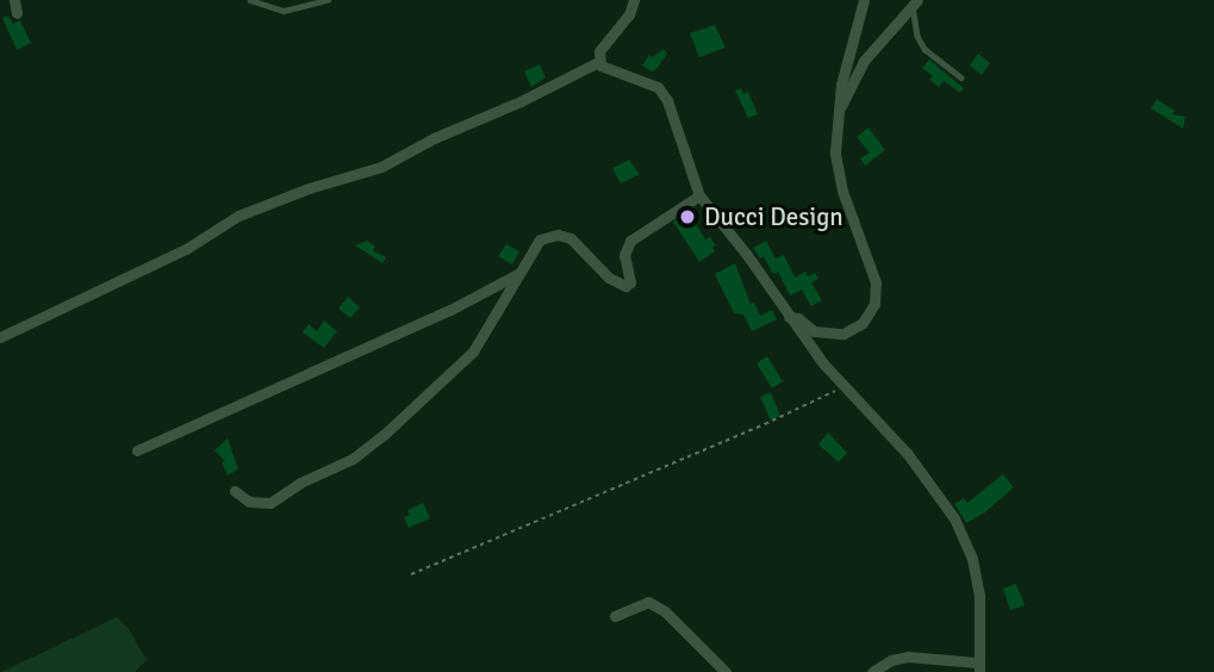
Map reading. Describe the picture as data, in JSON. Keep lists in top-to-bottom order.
{
  "places": ["Ducci Design"]
}
